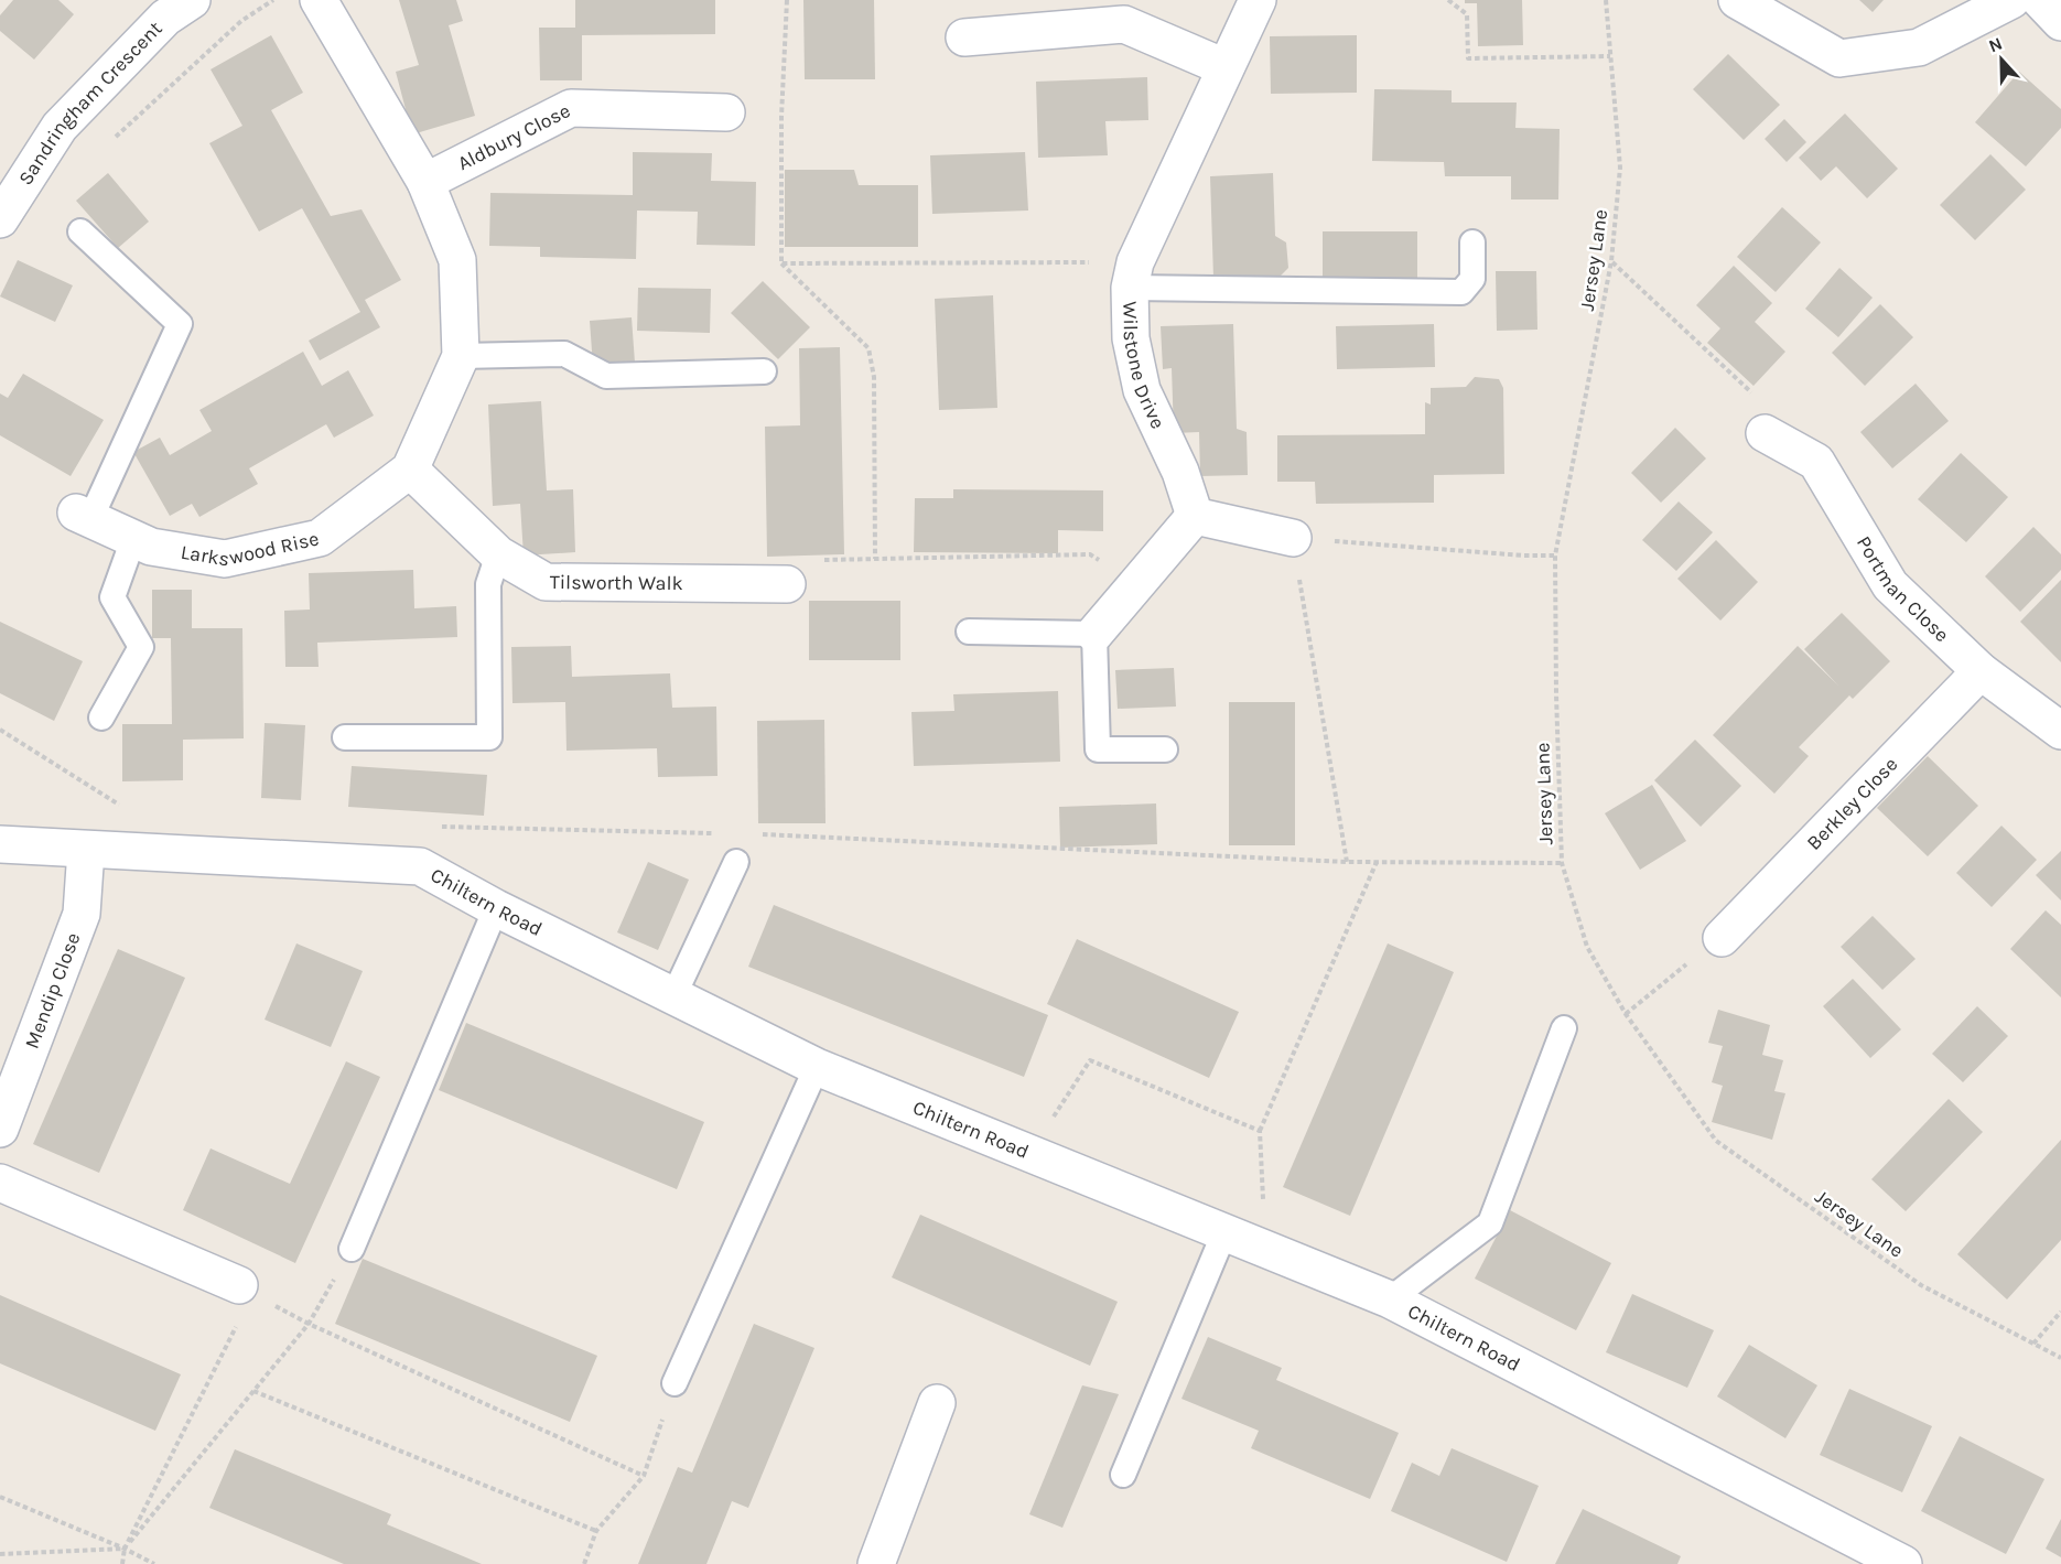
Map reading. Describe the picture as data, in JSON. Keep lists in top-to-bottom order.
{
  "streets": {
    "street": [
      "Sandringham Crescent",
      "Aldbury Close",
      "Wilstone Drive",
      "Larkswood Rise",
      "Tilsworth Walk",
      "Portman Close",
      "Berkley Close",
      "Chiltern Road",
      "Mendip Close"
    ],
    "path": ["Jersey Lane"]
  },
  "crossings": [
    ["Aldbury Close", "Larkswood Rise"],
    ["Larkswood Rise", "Tilsworth Walk"],
    ["Portman Close", "Berkley Close"],
    ["Chiltern Road", "Mendip Close"]
  ],
  "north": "top"
}
